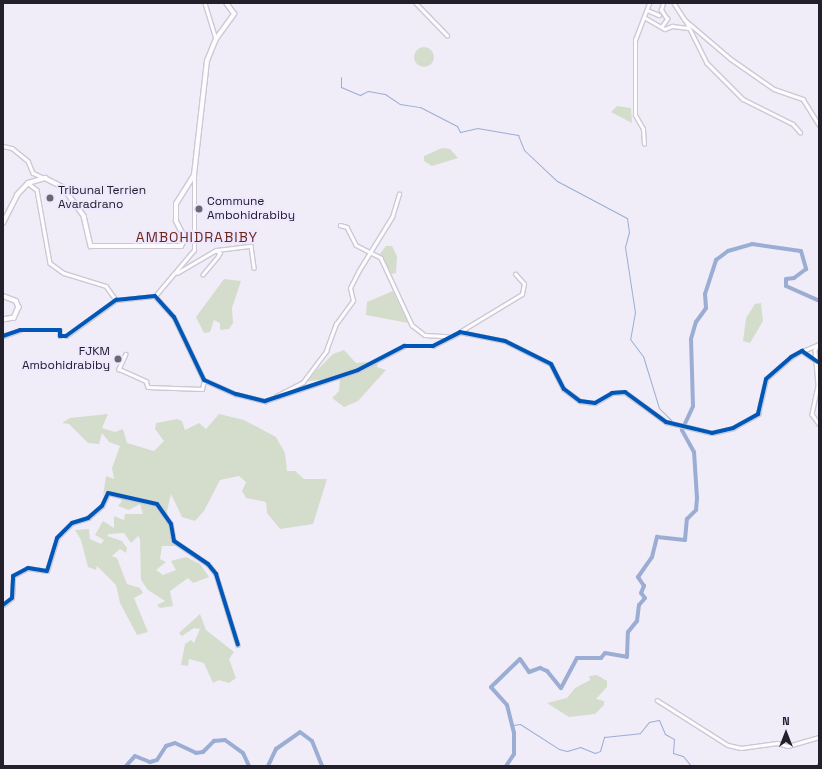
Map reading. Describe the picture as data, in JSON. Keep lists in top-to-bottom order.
{
  "districts": ["AMBOHIDRABIBY"],
  "places": ["Tribunal Terrien Avaradrano", "Commune Ambohidrabiby", "FJKM Ambohidrabiby"],
  "north": "top"
}
